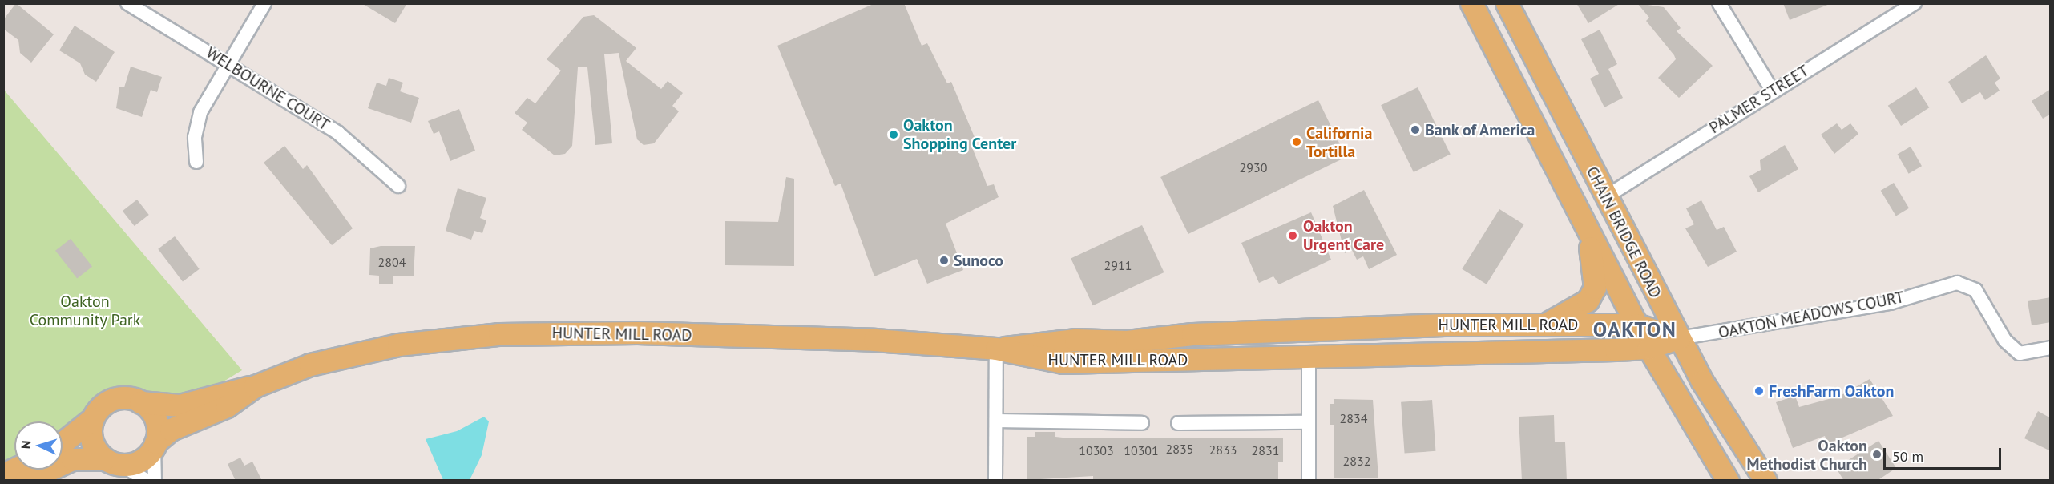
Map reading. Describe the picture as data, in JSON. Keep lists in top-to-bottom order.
{
  "streets": {
    "main road": ["CHAIN BRIDGE ROAD", "HUNTER MILL ROAD"],
    "street": ["WELBOURNE COURT", "PALMER STREET", "OAKTON MEADOWS COURT"]
  },
  "crossings": [
    ["PALMER STREET", "CHAIN BRIDGE ROAD"],
    ["CHAIN BRIDGE ROAD", "OAKTON MEADOWS COURT"],
    ["CHAIN BRIDGE ROAD", "HUNTER MILL ROAD"],
    ["OAKTON MEADOWS COURT", "HUNTER MILL ROAD"]
  ],
  "districts": ["OAKTON"],
  "parks": ["Oakton Community Park"],
  "places": [
    "Bank of America",
    "Oakton Shopping Center",
    "California Tortilla",
    "Oakton Urgent Care",
    "Sunoco",
    "FreshFarm Oakton",
    "Oakton Methodist Church"
  ],
  "house_numbers": [
    "2930",
    "2804",
    "2911",
    "2834",
    "2835",
    "2833",
    "10303",
    "10301",
    "2831",
    "2832"
  ],
  "scale_bar": "50 m",
  "north": "left"
}
